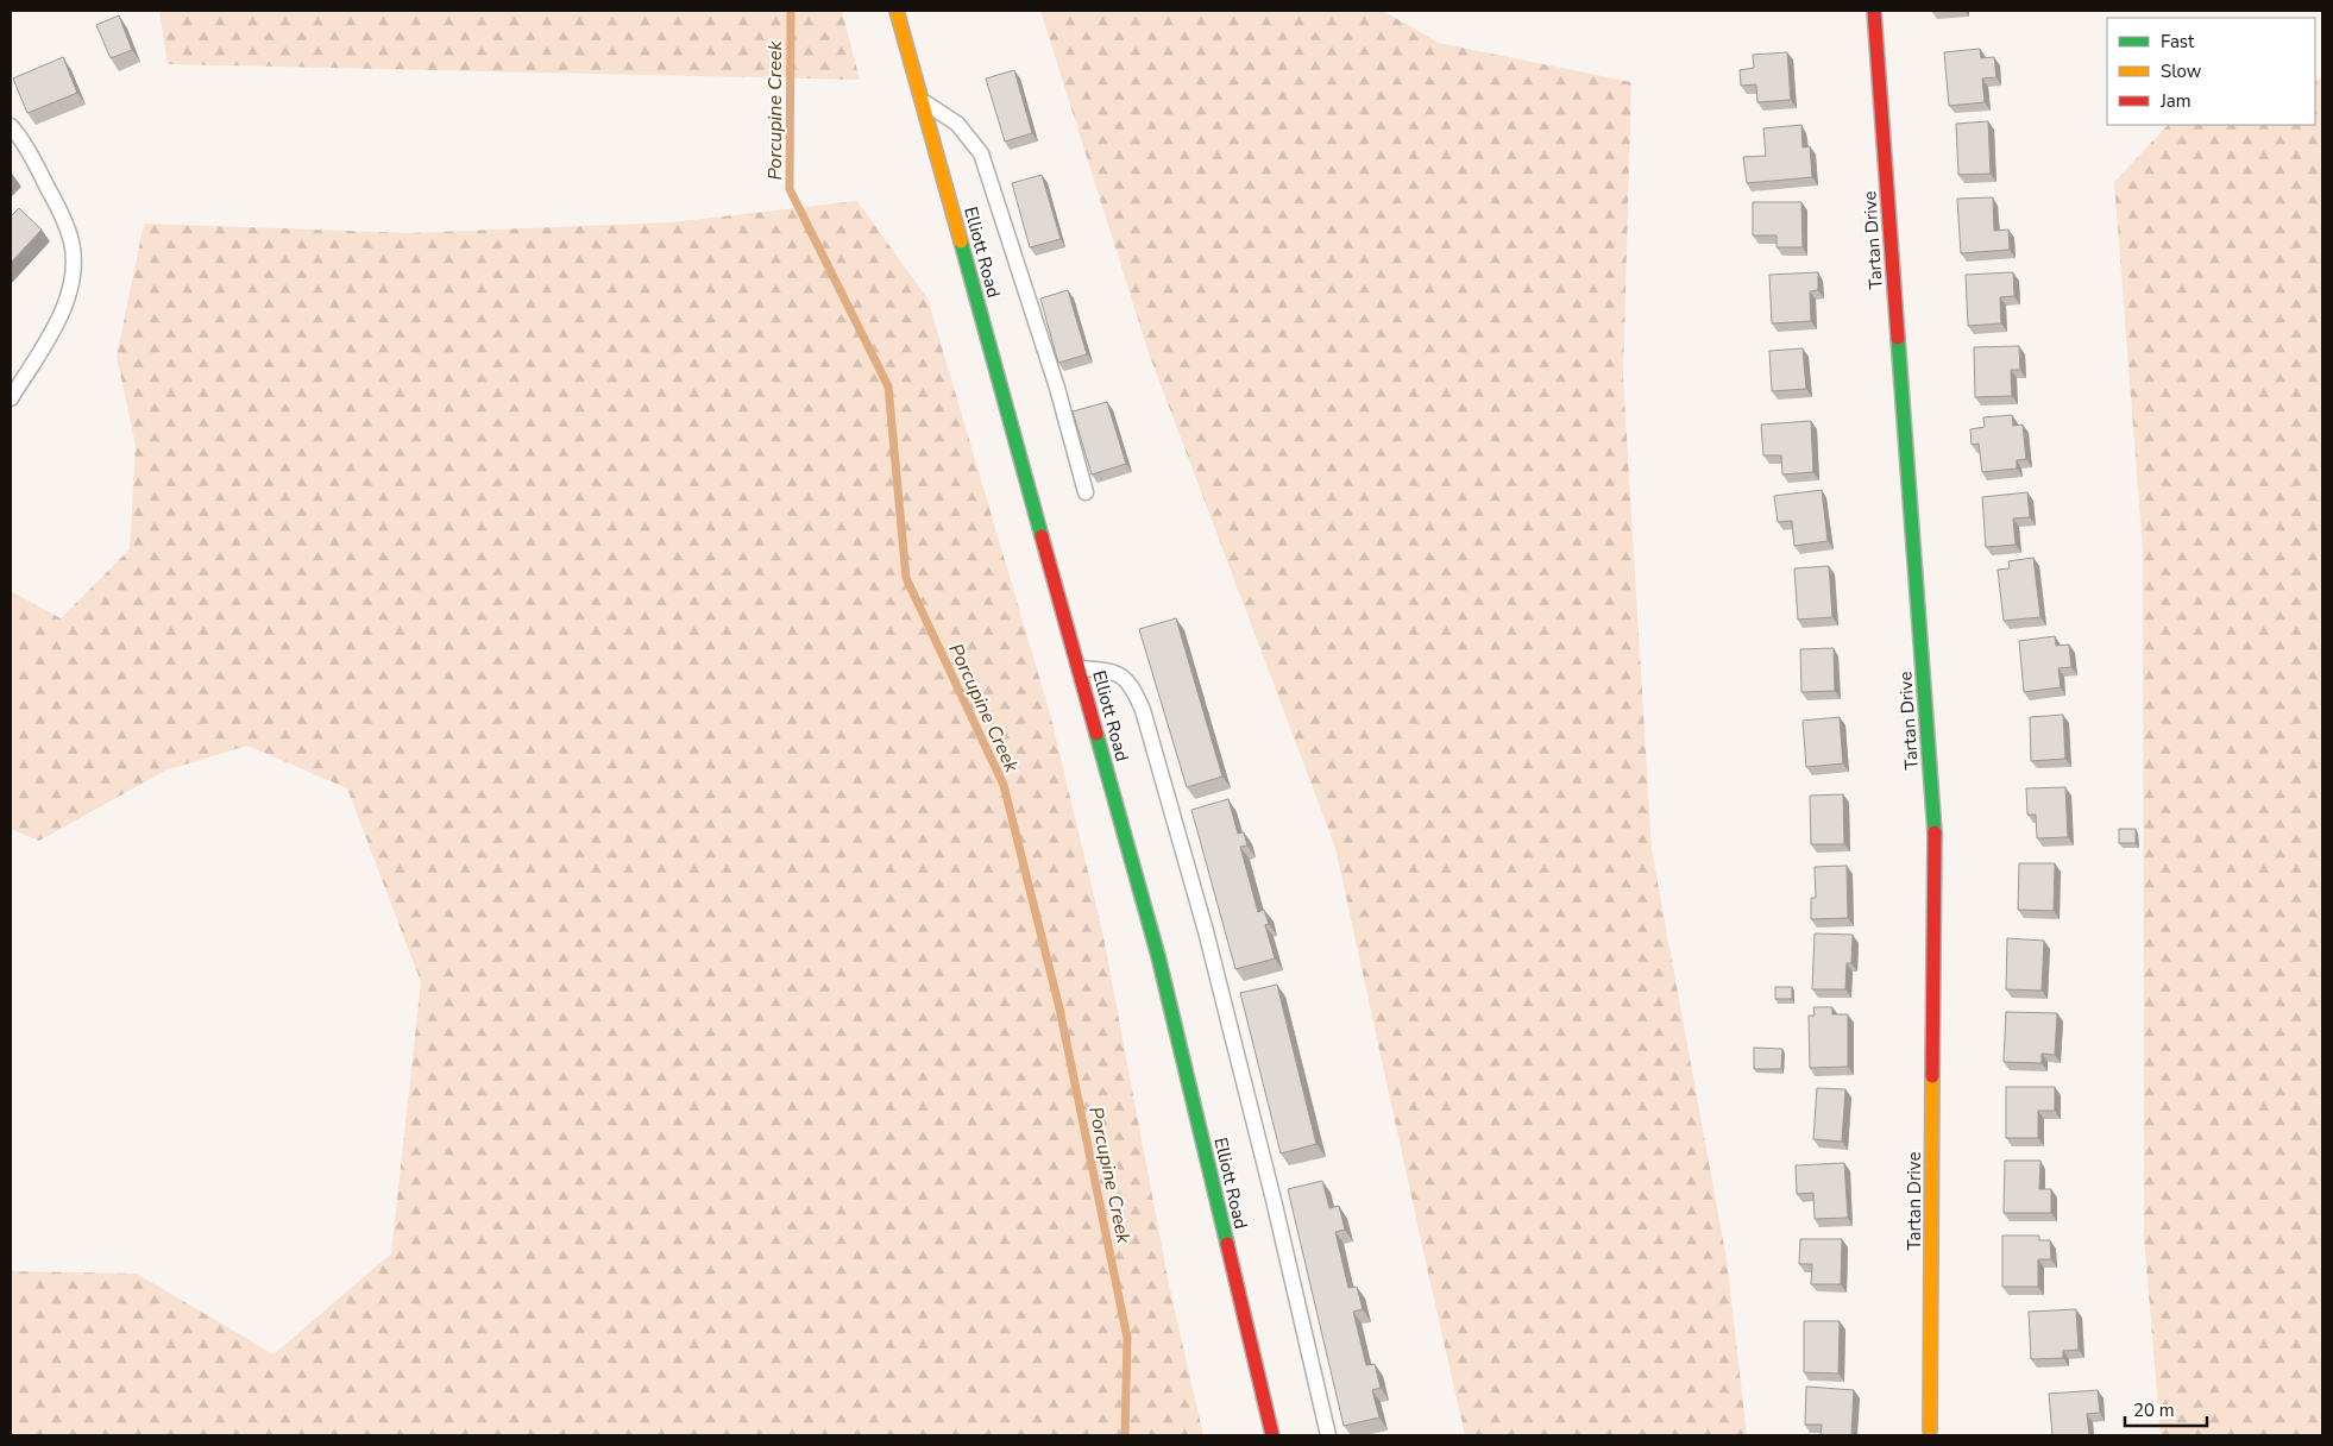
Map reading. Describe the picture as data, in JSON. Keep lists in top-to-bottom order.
{
  "streets": {
    "street": ["Tartan Drive", "Elliott Road"]
  },
  "water": ["Porcupine Creek"],
  "legend": ["Fast", "Slow", "Jam"],
  "scale_bar": "20 m"
}
